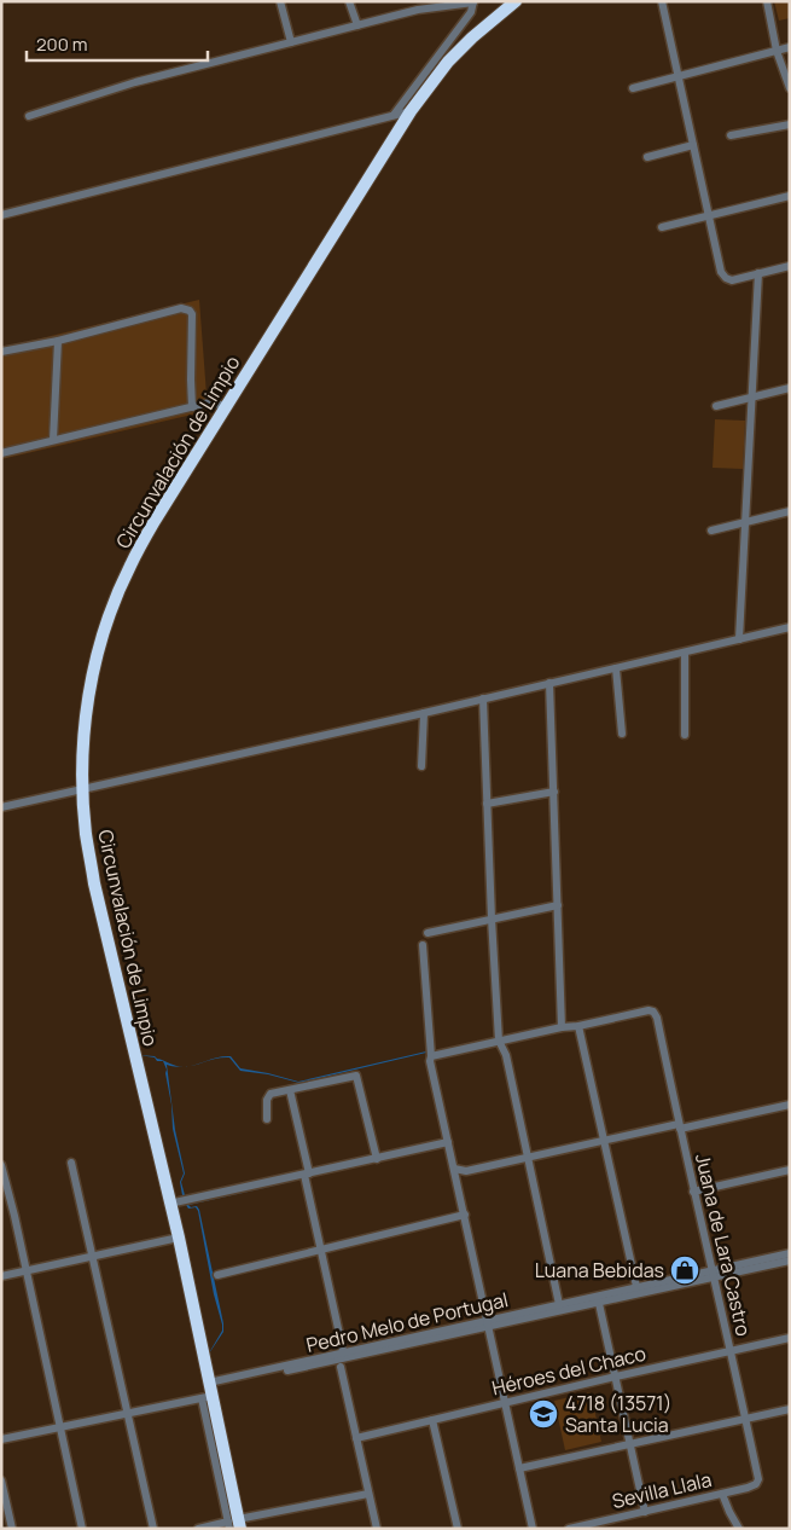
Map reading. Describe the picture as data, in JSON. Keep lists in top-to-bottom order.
{
  "streets": {
    "highway": ["Circunvalación de Limpio"],
    "street": [
      "Juana de Lara Castro",
      "Pedro Melo de Portugal",
      "Héroes del Chaco",
      "Sevilla Llala"
    ]
  },
  "crossings": [
    ["Circunvalación de Limpio", "Pedro Melo de Portugal"],
    ["Juana de Lara Castro", "Pedro Melo de Portugal"],
    ["Juana de Lara Castro", "Héroes del Chaco"],
    ["Juana de Lara Castro", "Sevilla Llala"]
  ],
  "places": {
    "shop": ["Luana Bebidas"],
    "school or university": ["4718 (13571) Santa Lucia"]
  },
  "scale_bar": "200 m"
}
